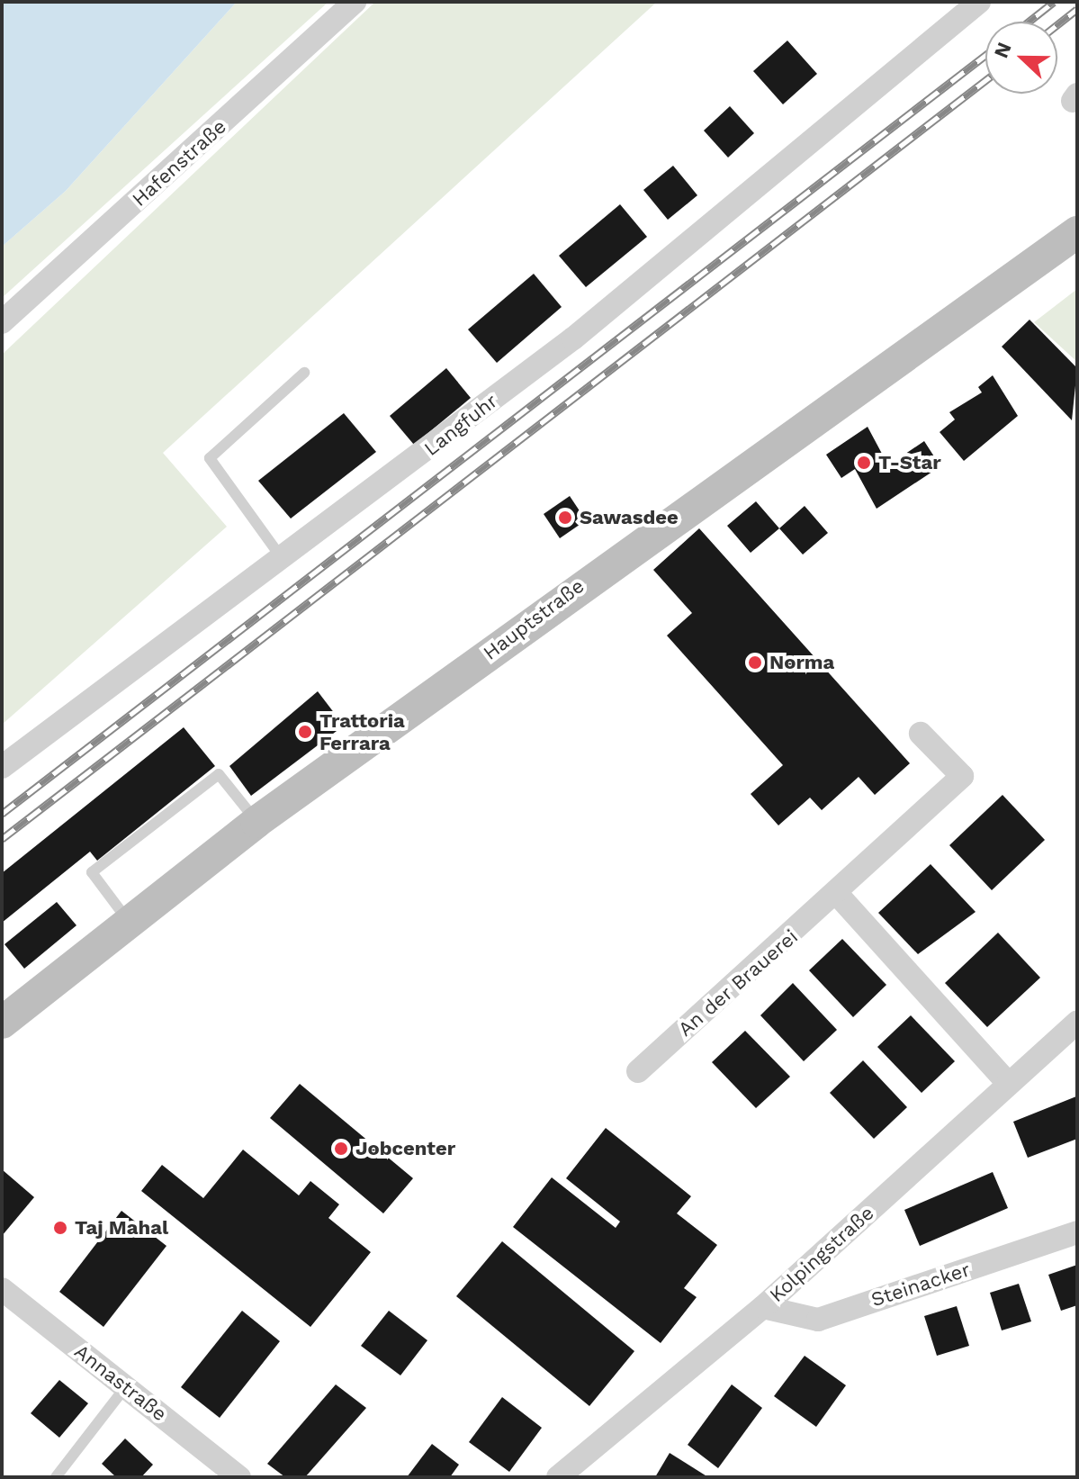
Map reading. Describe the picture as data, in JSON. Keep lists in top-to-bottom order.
{
  "streets": {
    "main road": ["Hauptstraße"],
    "street": [
      "Hafenstraße",
      "Langfuhr",
      "An der Brauerei",
      "Kolpingstraße",
      "Steinacker",
      "Annastraße"
    ]
  },
  "crossings": [
    ["Kolpingstraße", "Steinacker"]
  ],
  "places": [
    "T-Star",
    "Sawasdee",
    "Norma",
    "Trattoria Ferrara",
    "Jobcenter",
    "Taj Mahal"
  ],
  "north": "left"
}
